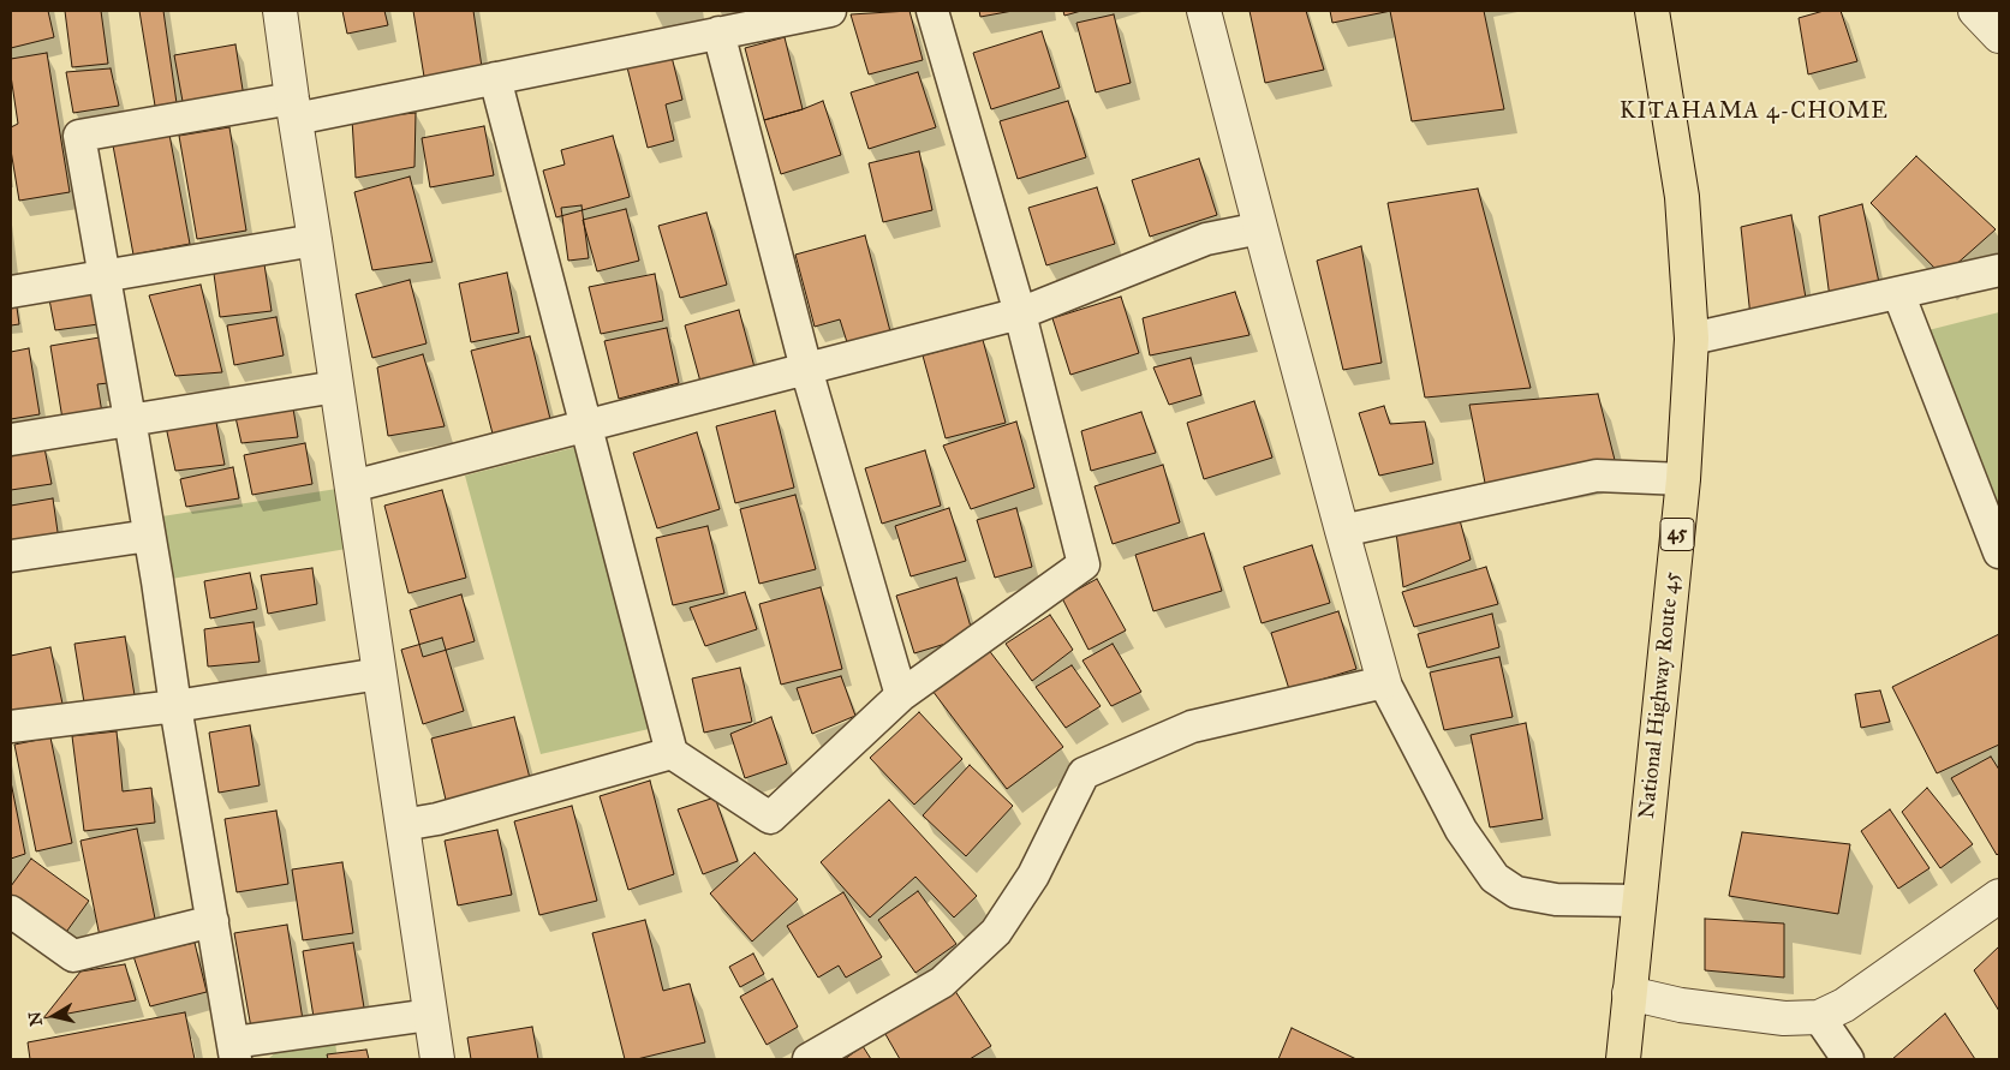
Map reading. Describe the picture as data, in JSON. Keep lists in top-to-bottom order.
{
  "streets": {
    "highway": ["45", "National Highway Route 45"]
  },
  "districts": ["KITAHAMA 4-CHOME"],
  "north": "left"
}
